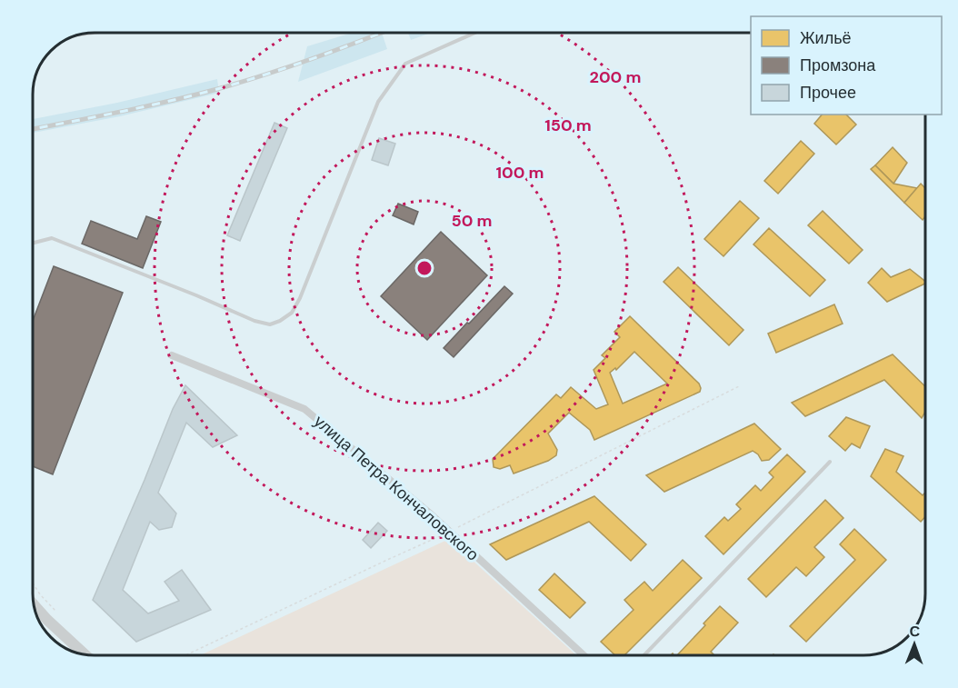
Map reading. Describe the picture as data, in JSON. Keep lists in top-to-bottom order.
{
  "streets": {
    "street": ["улица Петра Кончаловского"]
  },
  "legend": ["Жильё", "Промзона", "Прочее"],
  "north": "top",
  "rings": [
    "200 m",
    "150 m",
    "100 m",
    "50 m"
  ]
}
